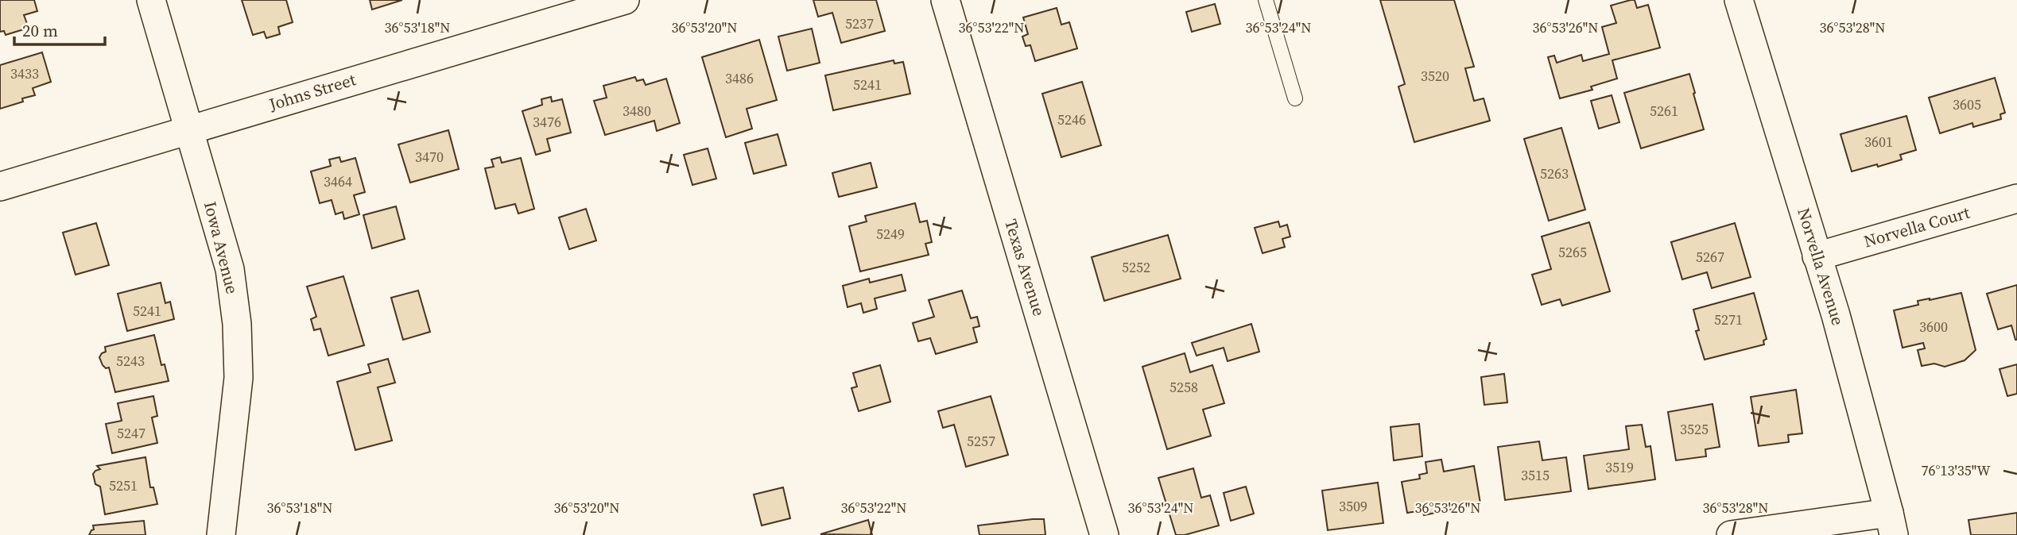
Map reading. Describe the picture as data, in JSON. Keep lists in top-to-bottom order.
{
  "streets": {
    "street": [
      "Johns Street",
      "Norvella Court",
      "Iowa Avenue",
      "Norvella Avenue",
      "Texas Avenue"
    ]
  },
  "crossings": [
    ["Johns Street", "Iowa Avenue"],
    ["Norvella Court", "Norvella Avenue"]
  ],
  "house_numbers": [
    "5237",
    "3433",
    "3520",
    "3486",
    "5241",
    "3605",
    "3480",
    "5261",
    "5246",
    "3476",
    "3601",
    "3470",
    "5263",
    "3464",
    "5249",
    "5265",
    "5267",
    "5252",
    "5241",
    "5271",
    "3600",
    "5243",
    "5258",
    "3525",
    "5247",
    "5257",
    "3519",
    "3515",
    "5251",
    "3509"
  ],
  "scale_bar": "20 m",
  "coordinates": [
    "36°53'18\"N",
    "36°53'20\"N",
    "36°53'22\"N",
    "36°53'24\"N",
    "36°53'26\"N",
    "36°53'28\"N",
    "76°13'35\"W"
  ]
}
